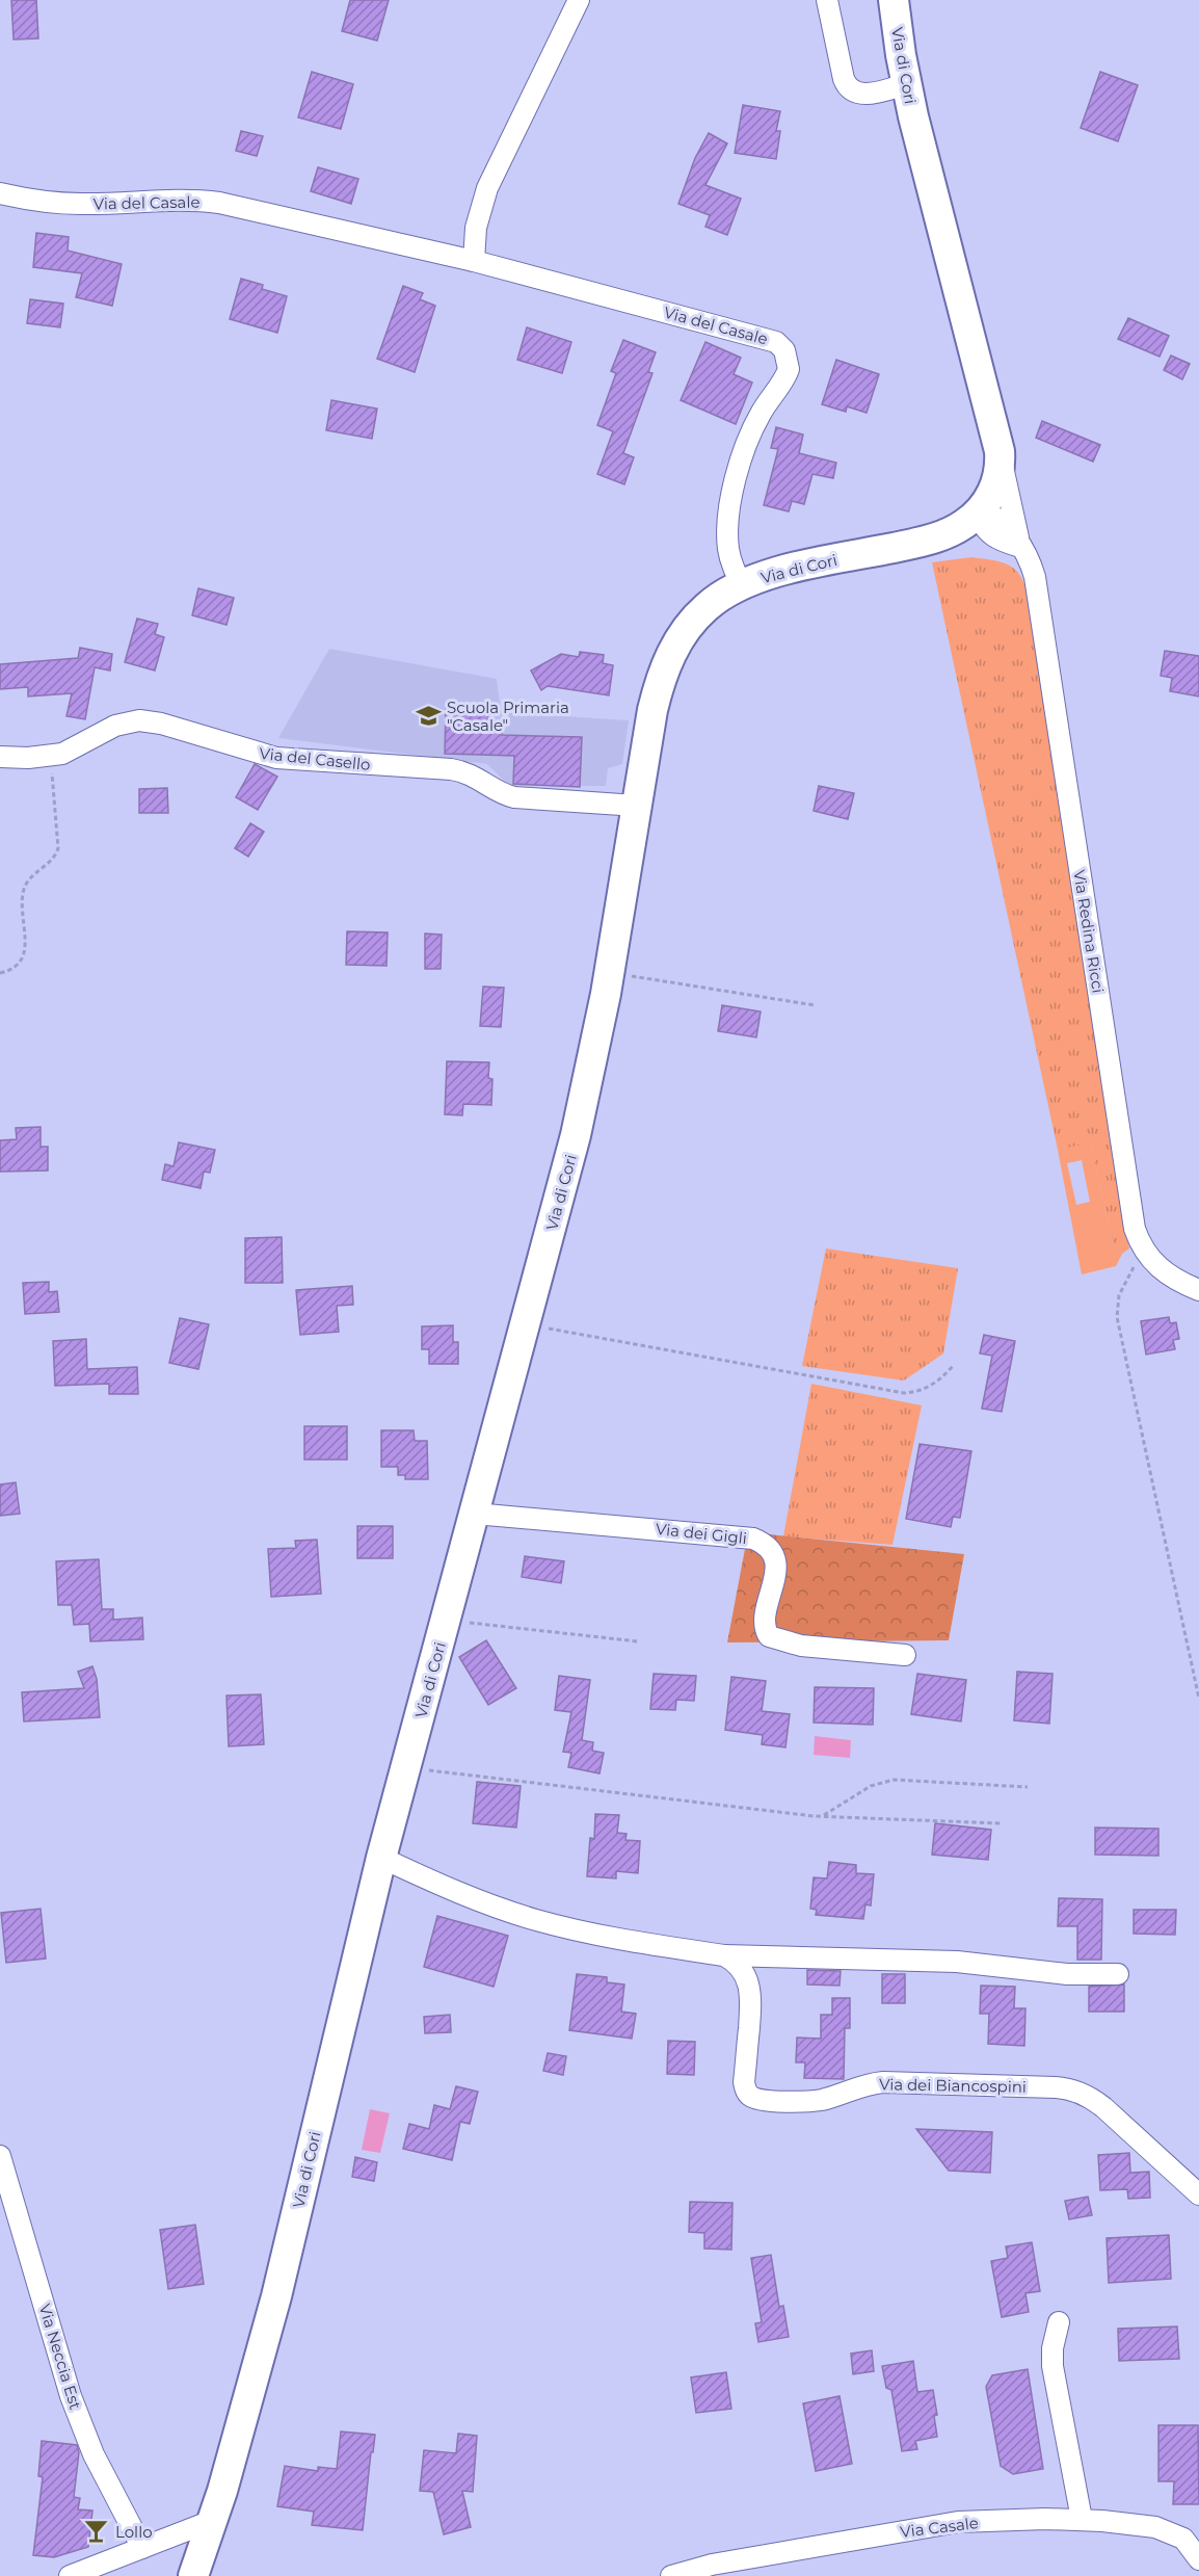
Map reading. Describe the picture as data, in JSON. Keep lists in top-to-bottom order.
{
  "streets": {
    "main road": ["Via di Cori"],
    "street": [
      "Via del Casale",
      "Via del Casello",
      "Via Redina Ricci",
      "Via dei Gigli",
      "Via dei Biancospini",
      "Via Neccia Est",
      "Via Casale"
    ]
  },
  "crossings": [
    ["Via di Cori", "Via del Casale"],
    ["Via di Cori", "Via del Casello"],
    ["Via di Cori", "Via dei Gigli"]
  ],
  "places": {
    "school or university": ["Scuola Primaria \"Casale\""],
    "bar": ["Lollo"]
  }
}
